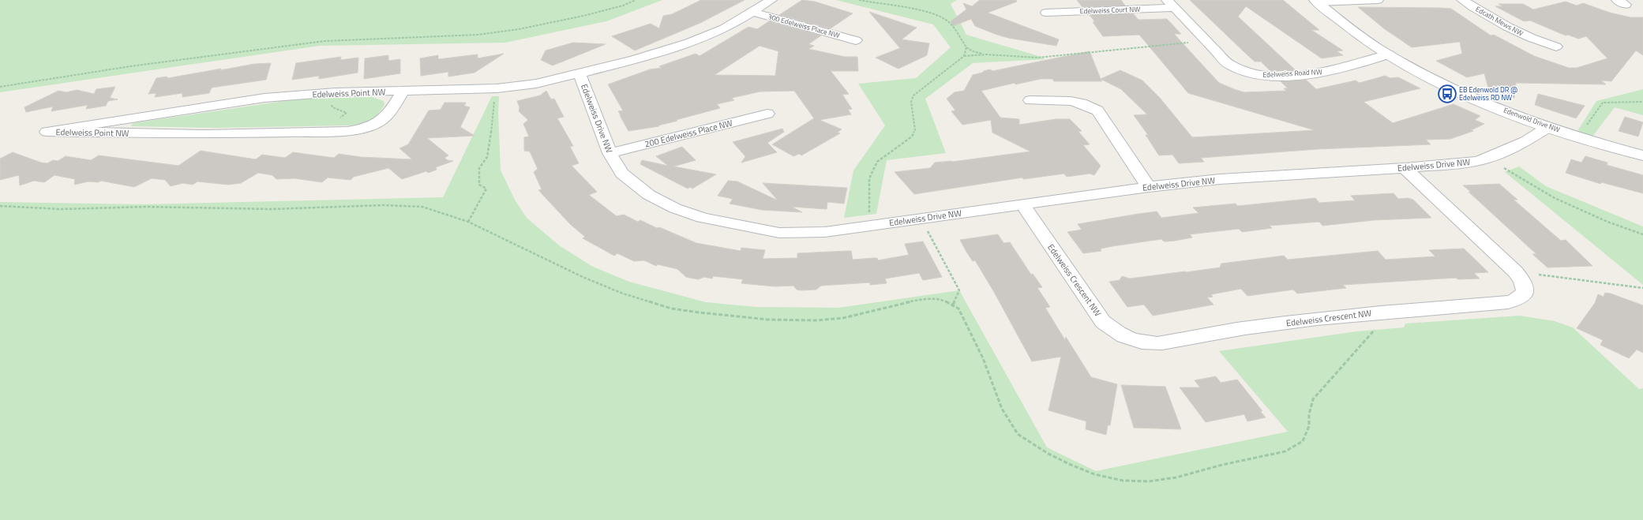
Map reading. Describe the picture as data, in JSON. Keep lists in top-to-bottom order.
{
  "streets": {
    "street": [
      "Edelweiss Court NW",
      "Edcath Mews NW",
      "300 Edelweiss Place NW",
      "Edelweiss Road NW",
      "Edelweiss Point NW",
      "Edelweiss Drive NW",
      "Edenwold Drive NW",
      "200 Edelweiss Place NW",
      "Edelweiss Crescent NW"
    ]
  },
  "crossings": [
    ["Edelweiss Court NW", "Edelweiss Road NW"],
    ["300 Edelweiss Place NW", "Edelweiss Drive NW"],
    ["Edelweiss Road NW", "Edenwold Drive NW"],
    ["Edelweiss Point NW", "Edelweiss Drive NW"],
    ["Edelweiss Drive NW", "Edenwold Drive NW"],
    ["Edelweiss Drive NW", "200 Edelweiss Place NW"],
    ["Edelweiss Drive NW", "Edelweiss Crescent NW"]
  ],
  "places": {
    "bus stop": ["EB Edenwold DR @ Edelweiss RD NW"]
  }
}
